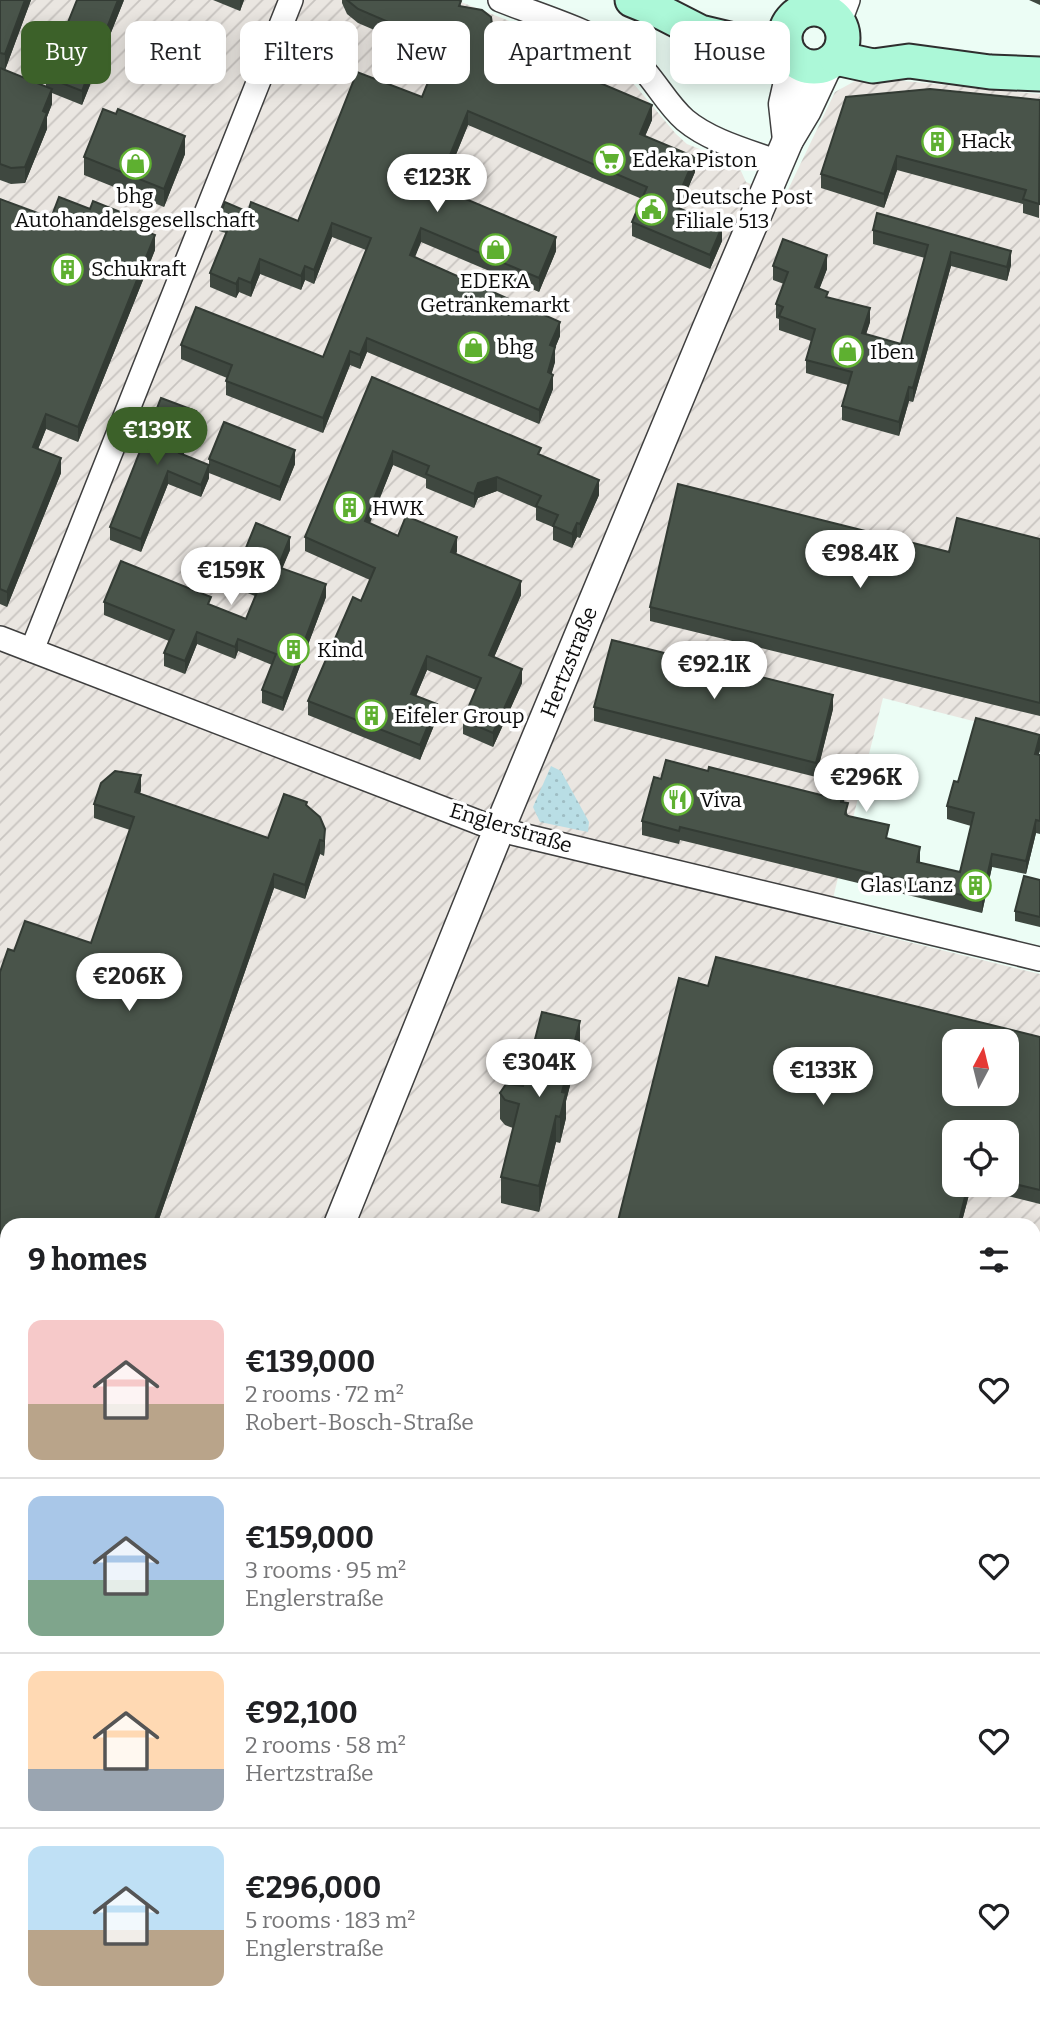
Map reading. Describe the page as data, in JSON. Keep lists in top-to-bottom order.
{
  "streets": {
    "street": ["Hertzstraße", "Englerstraße"]
  },
  "crossings": [
    ["Hertzstraße", "Englerstraße"]
  ],
  "places": {
    "building": [
      "Hack",
      "Schukraft",
      "HWK",
      "Kind",
      "Eifeler Group",
      "Glas Lanz"
    ],
    "supermarket": ["Edeka Piston"],
    "shop": [
      "bhg Autohandelsgesellschaft",
      "EDEKA Getränkemarkt",
      "bhg",
      "Iben"
    ],
    "public building": ["Deutsche Post Filiale 513"],
    "restaurant": ["Viva"]
  },
  "north": "top",
  "page": {
    "chip": [
      "Buy",
      "Rent",
      "Filters",
      "New",
      "Apartment",
      "House"
    ],
    "price": [
      "€123K",
      "€139K",
      "€98.4K",
      "€159K",
      "€92.1K",
      "€296K",
      "€206K",
      "€304K",
      "€133K"
    ],
    "heading": "9 homes",
    "list": [
      {
        "name": "€139,000",
        "note": "2 rooms · 72 m² · Robert-Bosch-Straße"
      },
      {
        "name": "€159,000",
        "note": "3 rooms · 95 m² · Englerstraße"
      },
      {
        "name": "€92,100",
        "note": "2 rooms · 58 m² · Hertzstraße"
      },
      {
        "name": "€296,000",
        "note": "5 rooms · 183 m² · Englerstraße"
      }
    ]
  }
}
